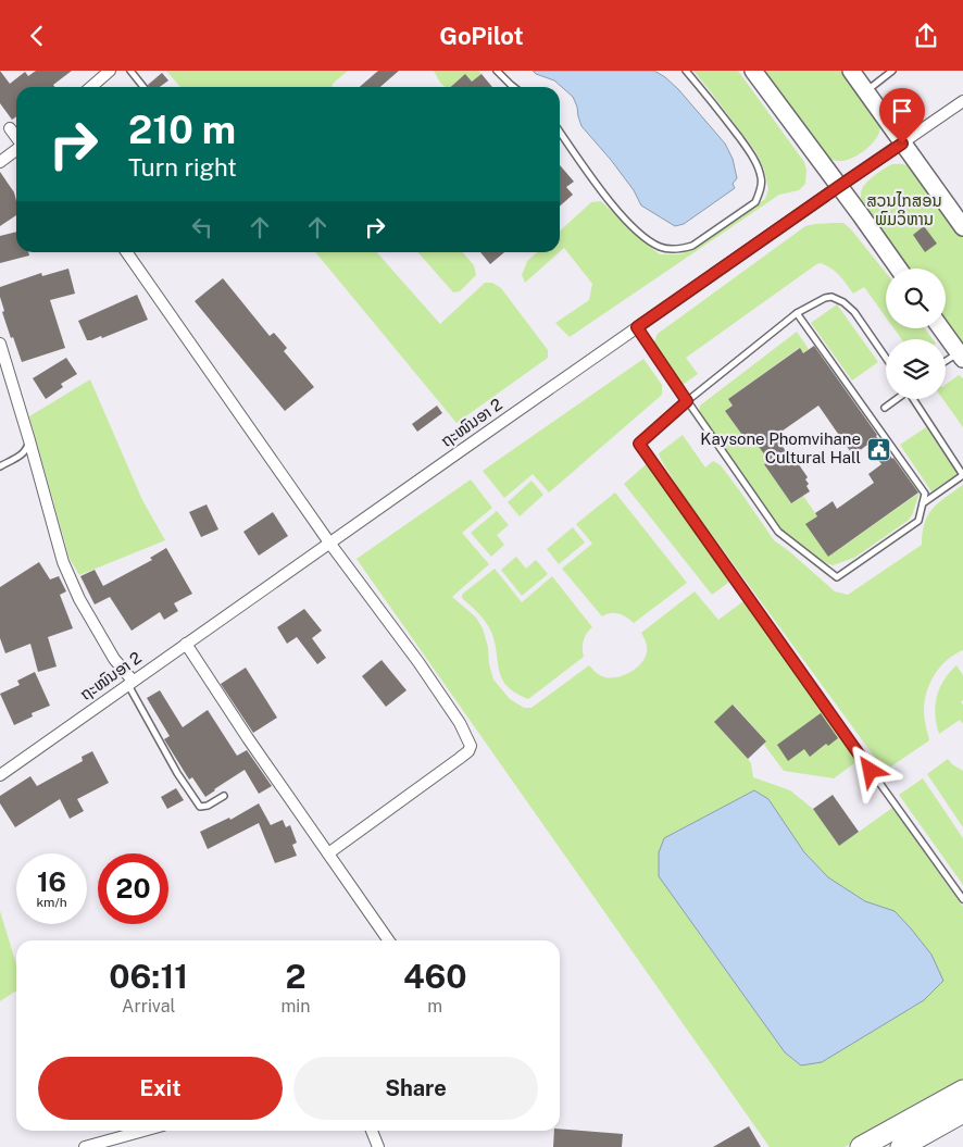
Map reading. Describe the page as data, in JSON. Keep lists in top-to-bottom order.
{
  "streets": {
    "street": ["ຖະໜົນອາ 2"]
  },
  "parks": ["ສວນໄກສອນ ພົມວິຫານ"],
  "places": {
    "public building": ["Kaysone Phomvihane Cultural Hall"]
  },
  "page": {
    "header": "GoPilot",
    "turn": ["210 m", "Turn right"],
    "speed": "16 km/h",
    "limit": "20",
    "eta": [
      "06:11",
      "Arrival",
      "2",
      "min",
      "460",
      "m"
    ],
    "buttons": ["Exit", "Share"]
  }
}
